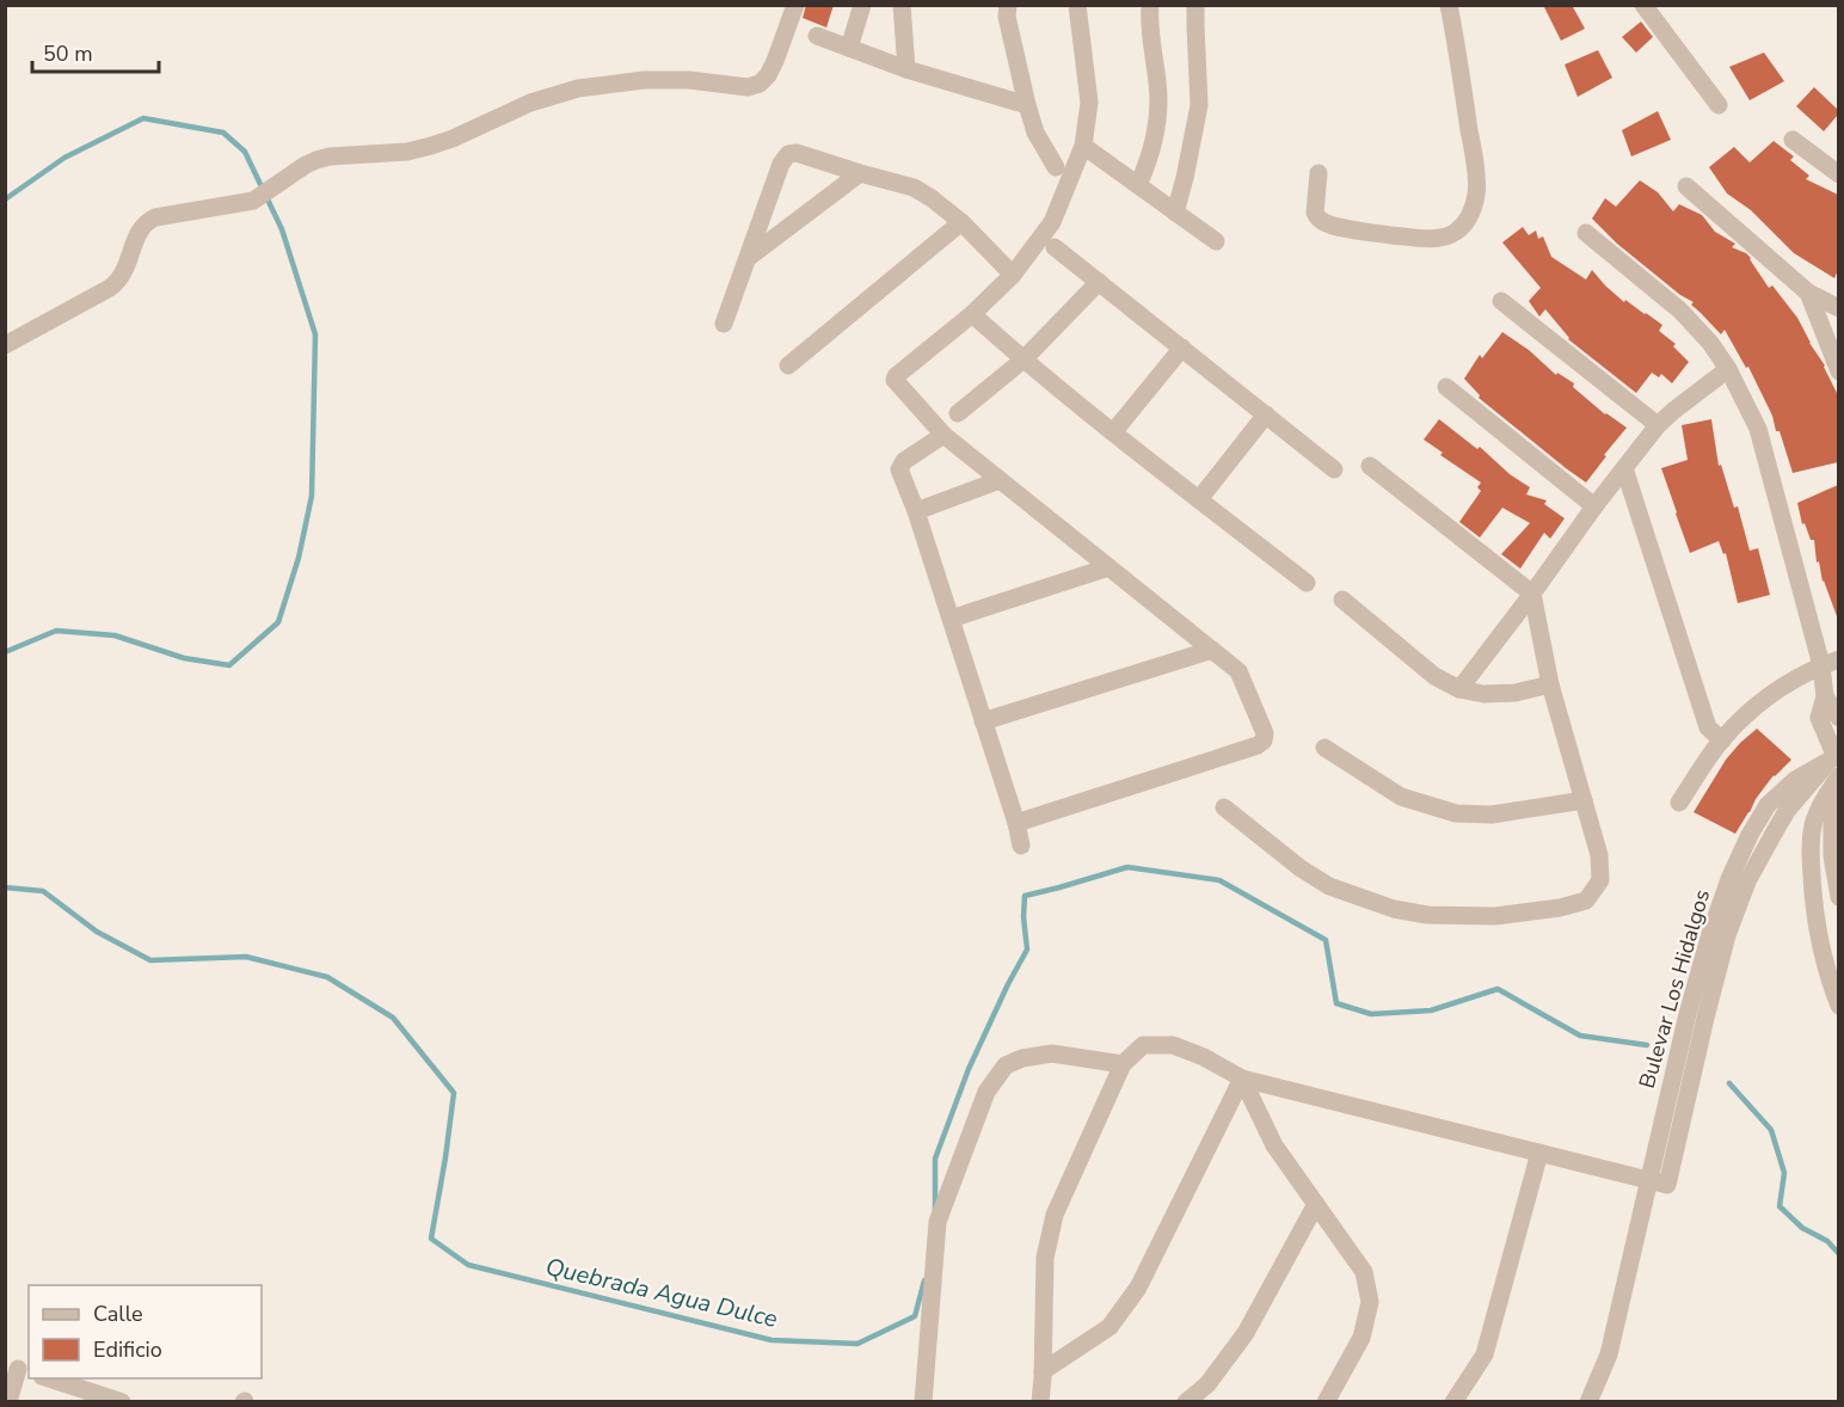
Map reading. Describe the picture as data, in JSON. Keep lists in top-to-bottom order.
{
  "streets": {
    "street": ["Bulevar Los Hidalgos"]
  },
  "water": ["Quebrada Agua Dulce"],
  "legend": ["Calle", "Edificio"],
  "scale_bar": "50 m"
}
